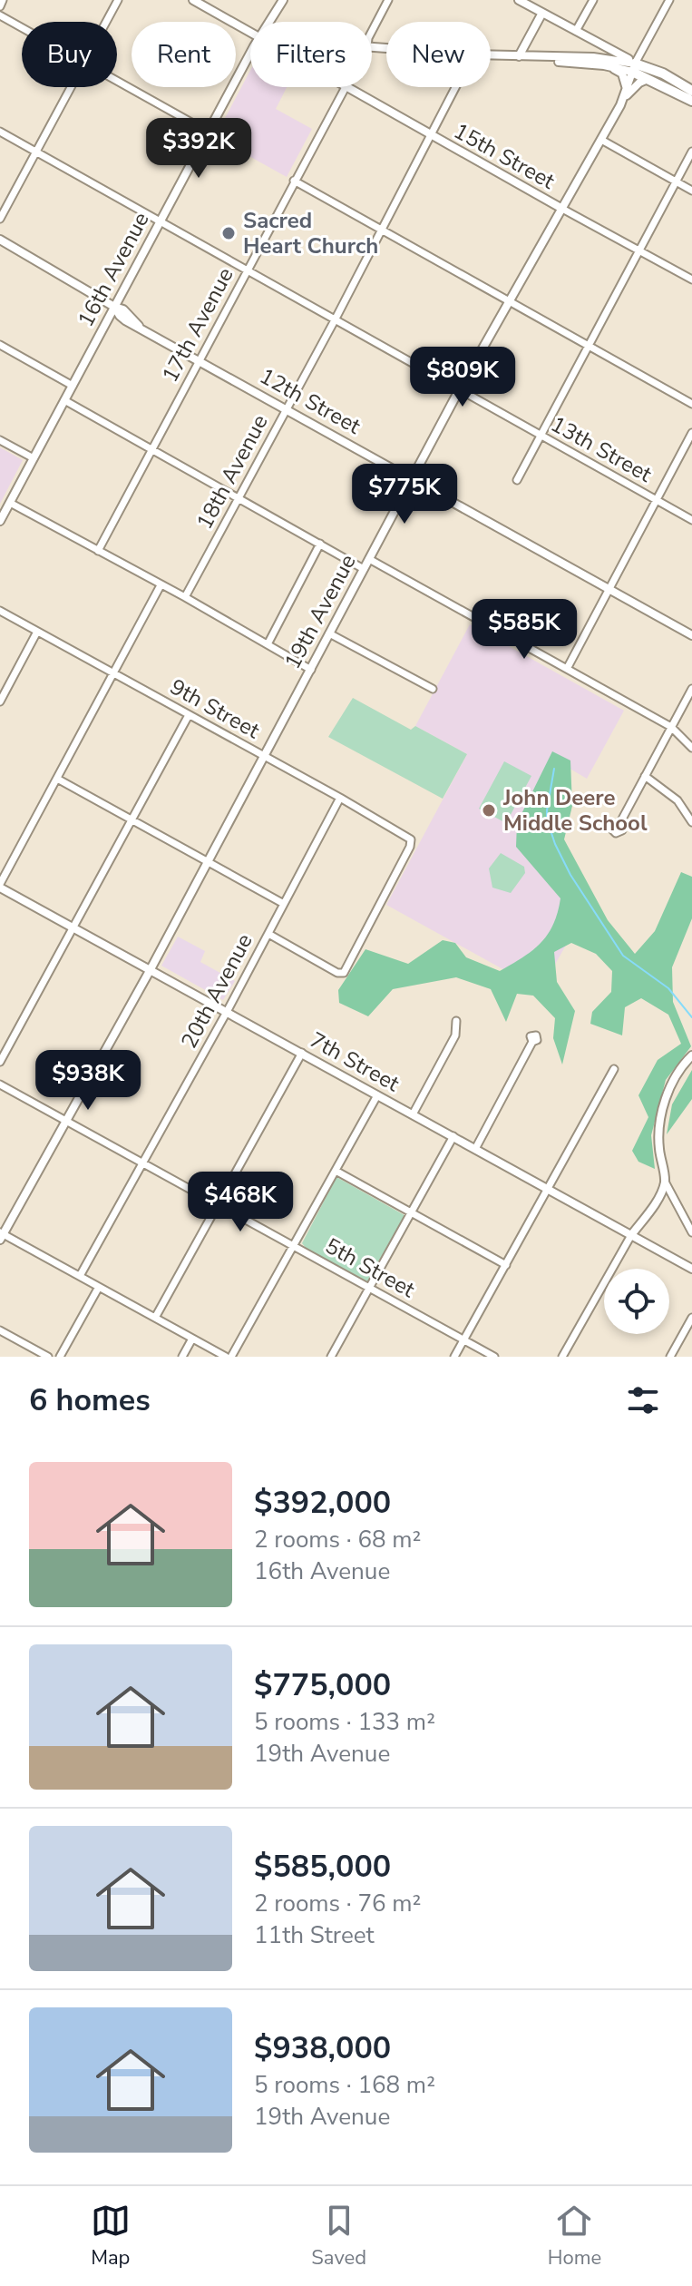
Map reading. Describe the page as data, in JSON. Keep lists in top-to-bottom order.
{
  "streets": {
    "street": [
      "15th Street",
      "16th Avenue",
      "17th Avenue",
      "12th Street",
      "13th Street",
      "18th Avenue",
      "19th Avenue",
      "9th Street",
      "20th Avenue",
      "7th Street",
      "5th Street"
    ]
  },
  "crossings": [
    ["15th Street", "17th Avenue"],
    ["15th Street", "18th Avenue"],
    ["15th Street", "19th Avenue"],
    ["16th Avenue", "12th Street"],
    ["16th Avenue", "13th Street"],
    ["17th Avenue", "12th Street"],
    ["17th Avenue", "13th Street"],
    ["12th Street", "18th Avenue"],
    ["12th Street", "19th Avenue"],
    ["13th Street", "18th Avenue"],
    ["13th Street", "19th Avenue"],
    ["19th Avenue", "9th Street"],
    ["19th Avenue", "7th Street"],
    ["19th Avenue", "5th Street"],
    ["9th Street", "20th Avenue"],
    ["20th Avenue", "7th Street"],
    ["20th Avenue", "5th Street"]
  ],
  "places": ["Sacred Heart Church", "John Deere Middle School"],
  "page": {
    "chip": [
      "Buy",
      "Rent",
      "Filters",
      "New"
    ],
    "price": [
      "$392K",
      "$809K",
      "$775K",
      "$585K",
      "$938K",
      "$468K"
    ],
    "heading": "6 homes",
    "list": [
      {
        "name": "$392,000",
        "note": "2 rooms · 68 m² · 16th Avenue"
      },
      {
        "name": "$775,000",
        "note": "5 rooms · 133 m² · 19th Avenue"
      },
      {
        "name": "$585,000",
        "note": "2 rooms · 76 m² · 11th Street"
      },
      {
        "name": "$938,000",
        "note": "5 rooms · 168 m² · 19th Avenue"
      }
    ],
    "tabs": ["Map", "Saved", "Home"]
  }
}
